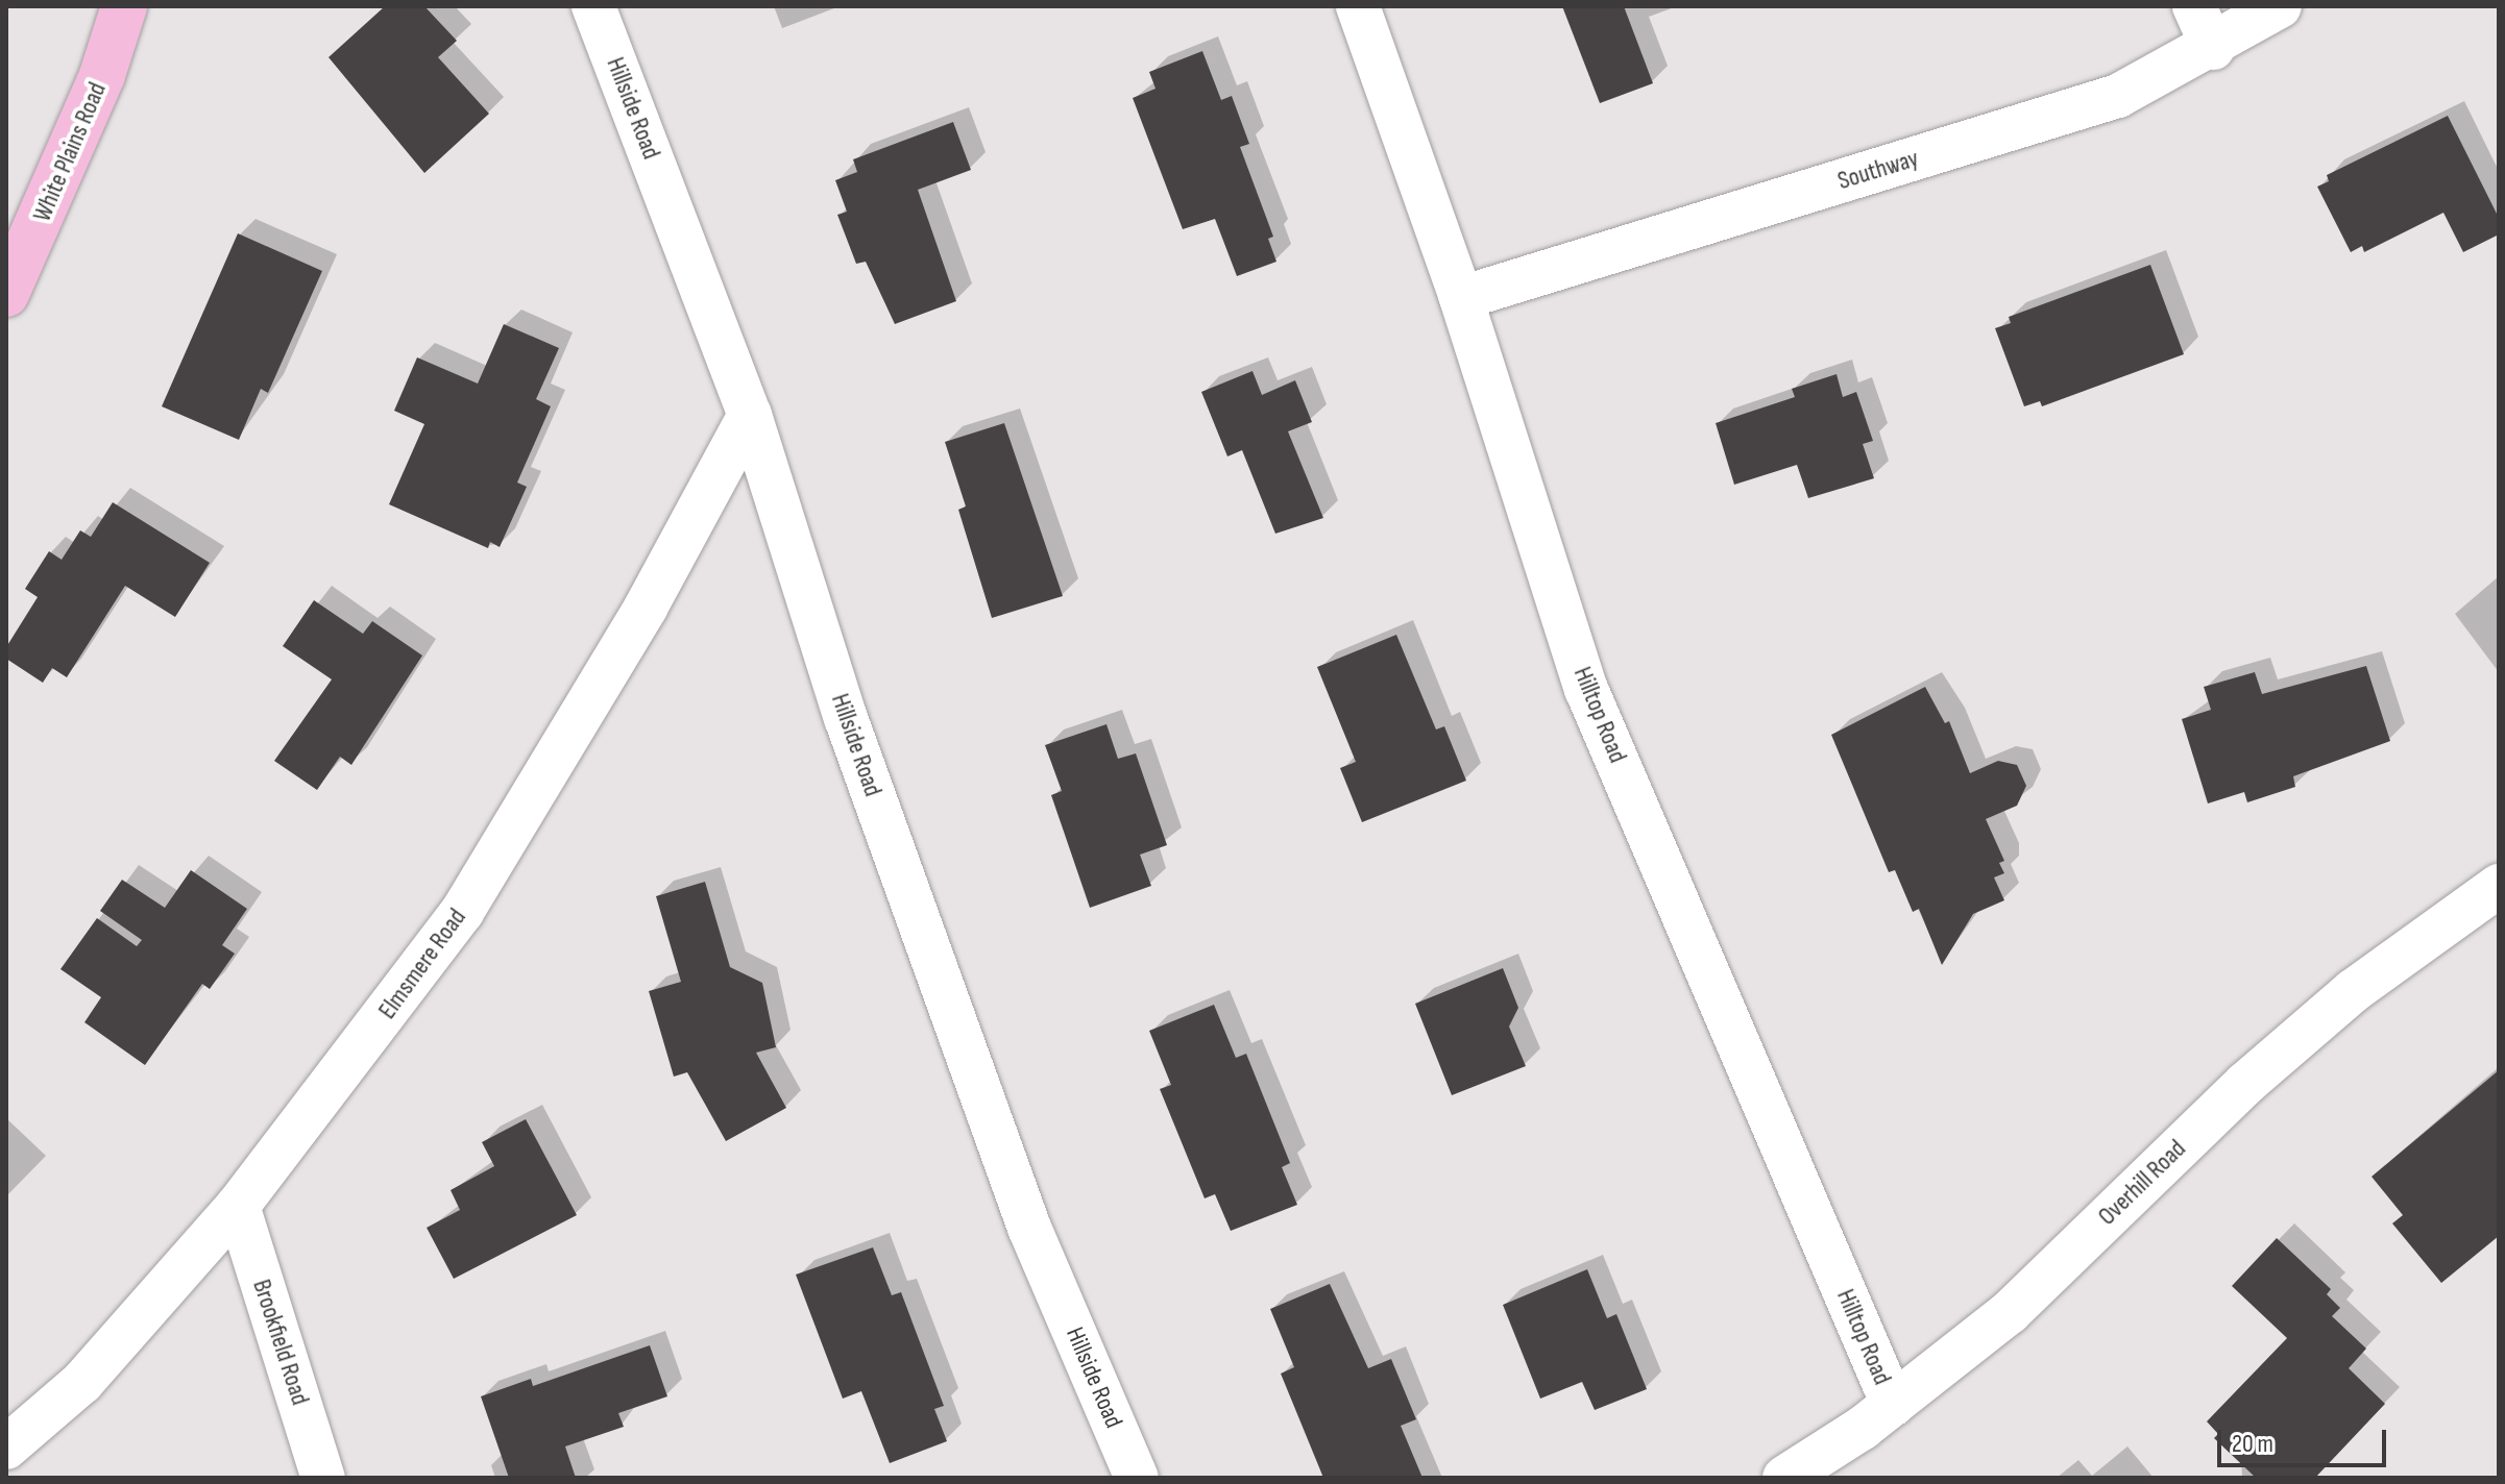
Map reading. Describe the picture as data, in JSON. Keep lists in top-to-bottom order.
{
  "streets": {
    "main road": ["White Plains Road"],
    "street": [
      "Hillside Road",
      "Southway",
      "Hilltop Road",
      "Elmsmere Road",
      "Overhill Road",
      "Brookfield Road"
    ]
  },
  "crossings": [
    ["Hillside Road", "Elmsmere Road"],
    ["Southway", "Hilltop Road"],
    ["Hilltop Road", "Overhill Road"],
    ["Elmsmere Road", "Brookfield Road"]
  ],
  "scale_bar": "20 m"
}
